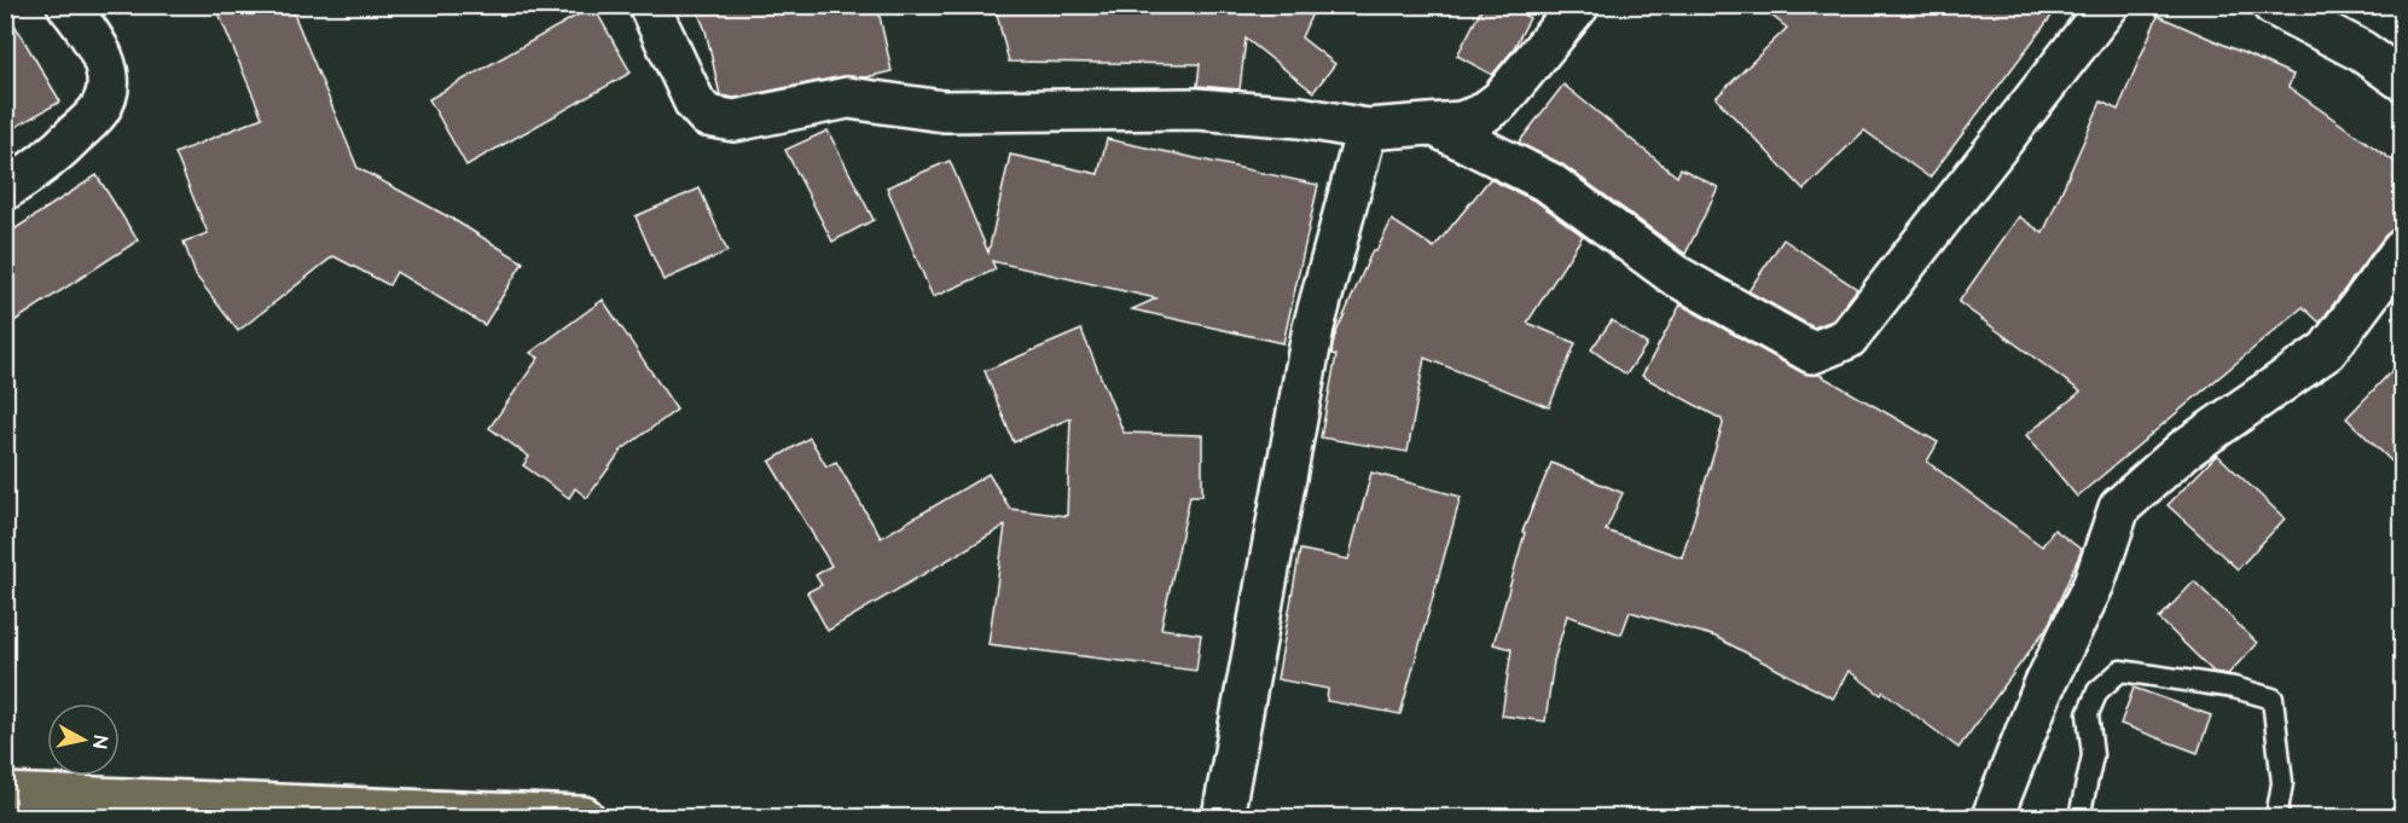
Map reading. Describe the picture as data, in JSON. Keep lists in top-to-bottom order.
{
  "north": "right"
}
